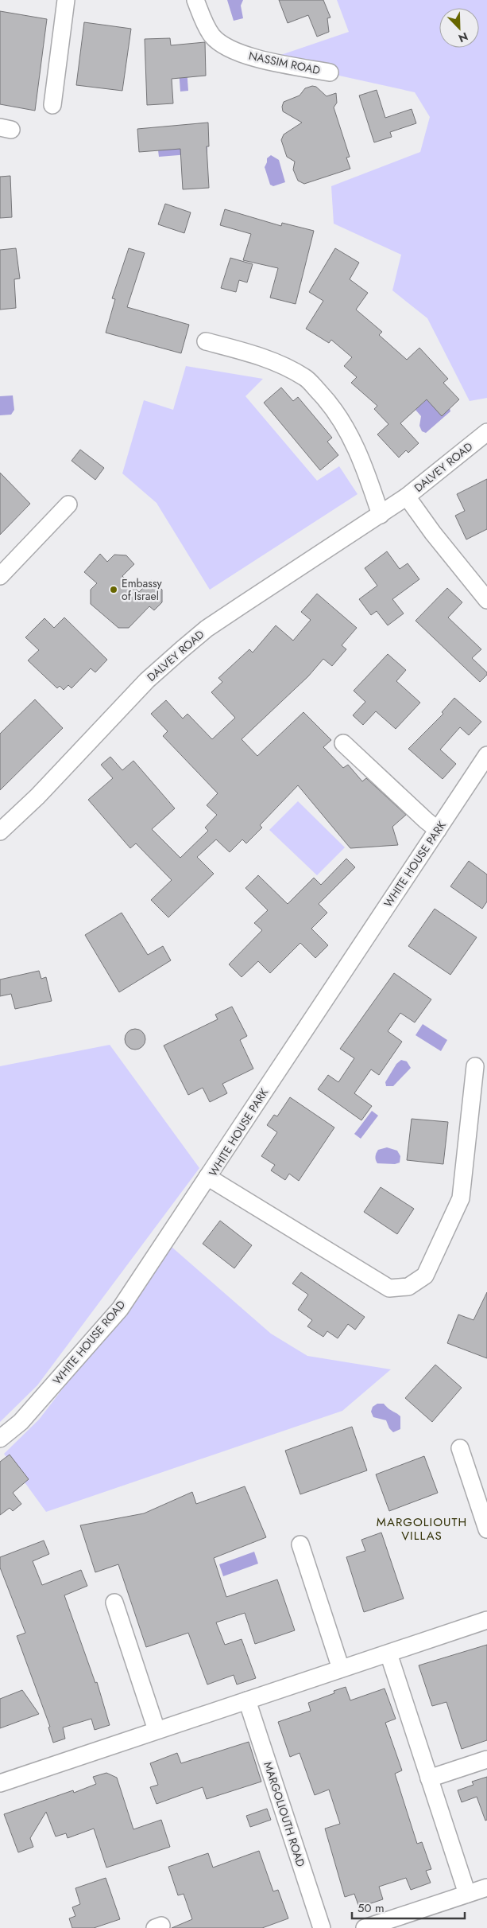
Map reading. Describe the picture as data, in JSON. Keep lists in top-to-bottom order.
{
  "streets": {
    "street": [
      "NASSIM ROAD",
      "DALVEY ROAD",
      "WHITE HOUSE PARK",
      "WHITE HOUSE ROAD",
      "MARGOLIOUTH ROAD"
    ]
  },
  "crossings": [
    ["WHITE HOUSE PARK", "WHITE HOUSE ROAD"]
  ],
  "districts": ["MARGOLIOUTH VILLAS"],
  "places": ["Embassy of Israel"],
  "scale_bar": "50 m",
  "north": "bottom right"
}
